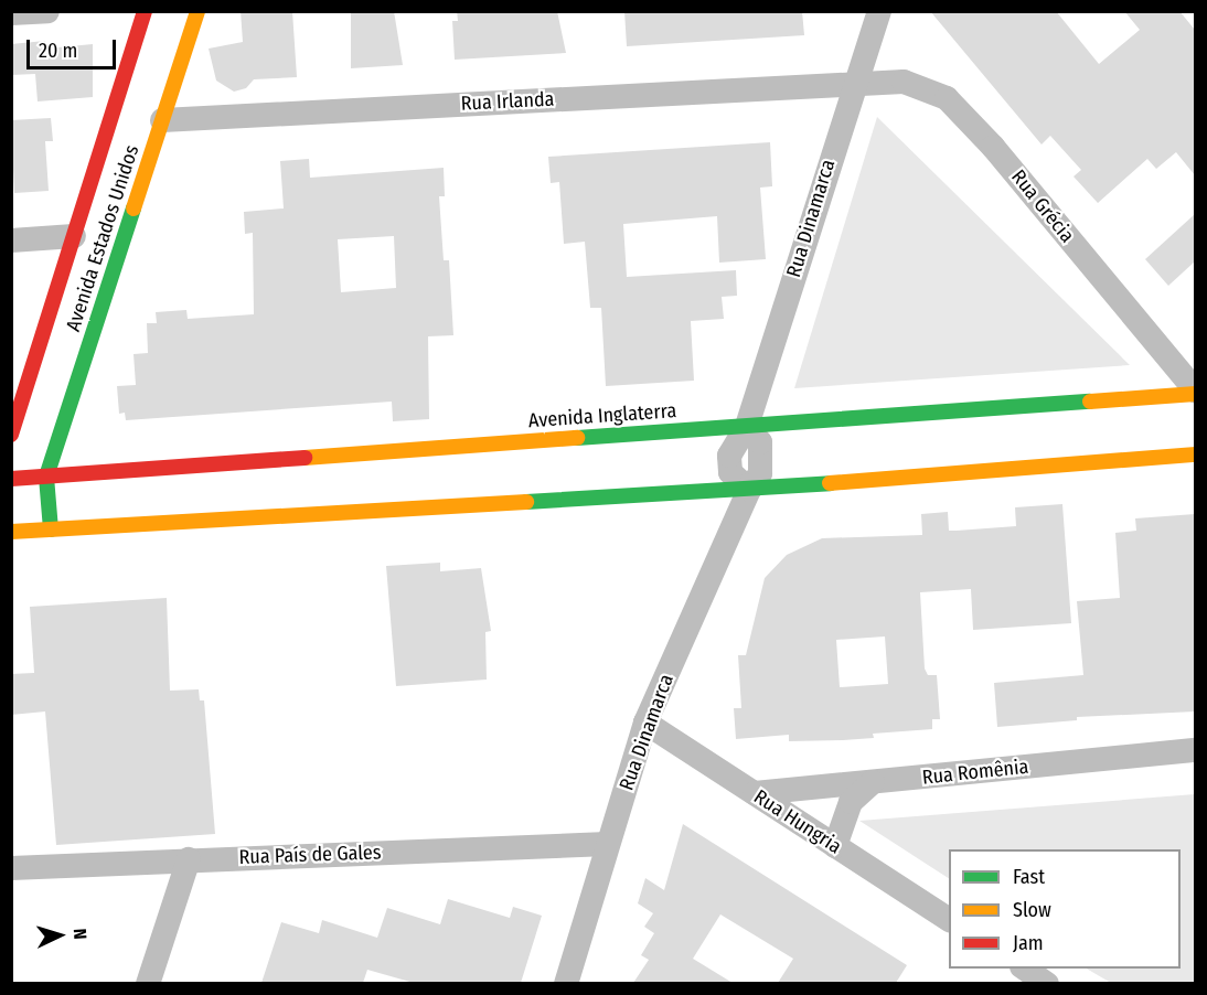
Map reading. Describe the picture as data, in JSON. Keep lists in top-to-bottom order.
{
  "streets": {
    "main road": ["Avenida Estados Unidos", "Avenida Inglaterra"],
    "street": [
      "Rua Irlanda",
      "Rua Grécia",
      "Rua Dinamarca",
      "Rua Romênia",
      "Rua Hungria",
      "Rua País de Gales"
    ]
  },
  "crossings": [
    ["Rua Irlanda", "Rua Grécia"],
    ["Rua Irlanda", "Rua Dinamarca"],
    ["Rua Irlanda", "Avenida Estados Unidos"],
    ["Rua Grécia", "Rua Dinamarca"],
    ["Rua Grécia", "Avenida Inglaterra"],
    ["Rua Dinamarca", "Avenida Inglaterra"],
    ["Rua Dinamarca", "Rua Hungria"],
    ["Rua Dinamarca", "Rua País de Gales"],
    ["Avenida Estados Unidos", "Avenida Inglaterra"],
    ["Rua Romênia", "Rua Hungria"]
  ],
  "legend": ["Fast", "Slow", "Jam"],
  "scale_bar": "20 m",
  "north": "right"
}
